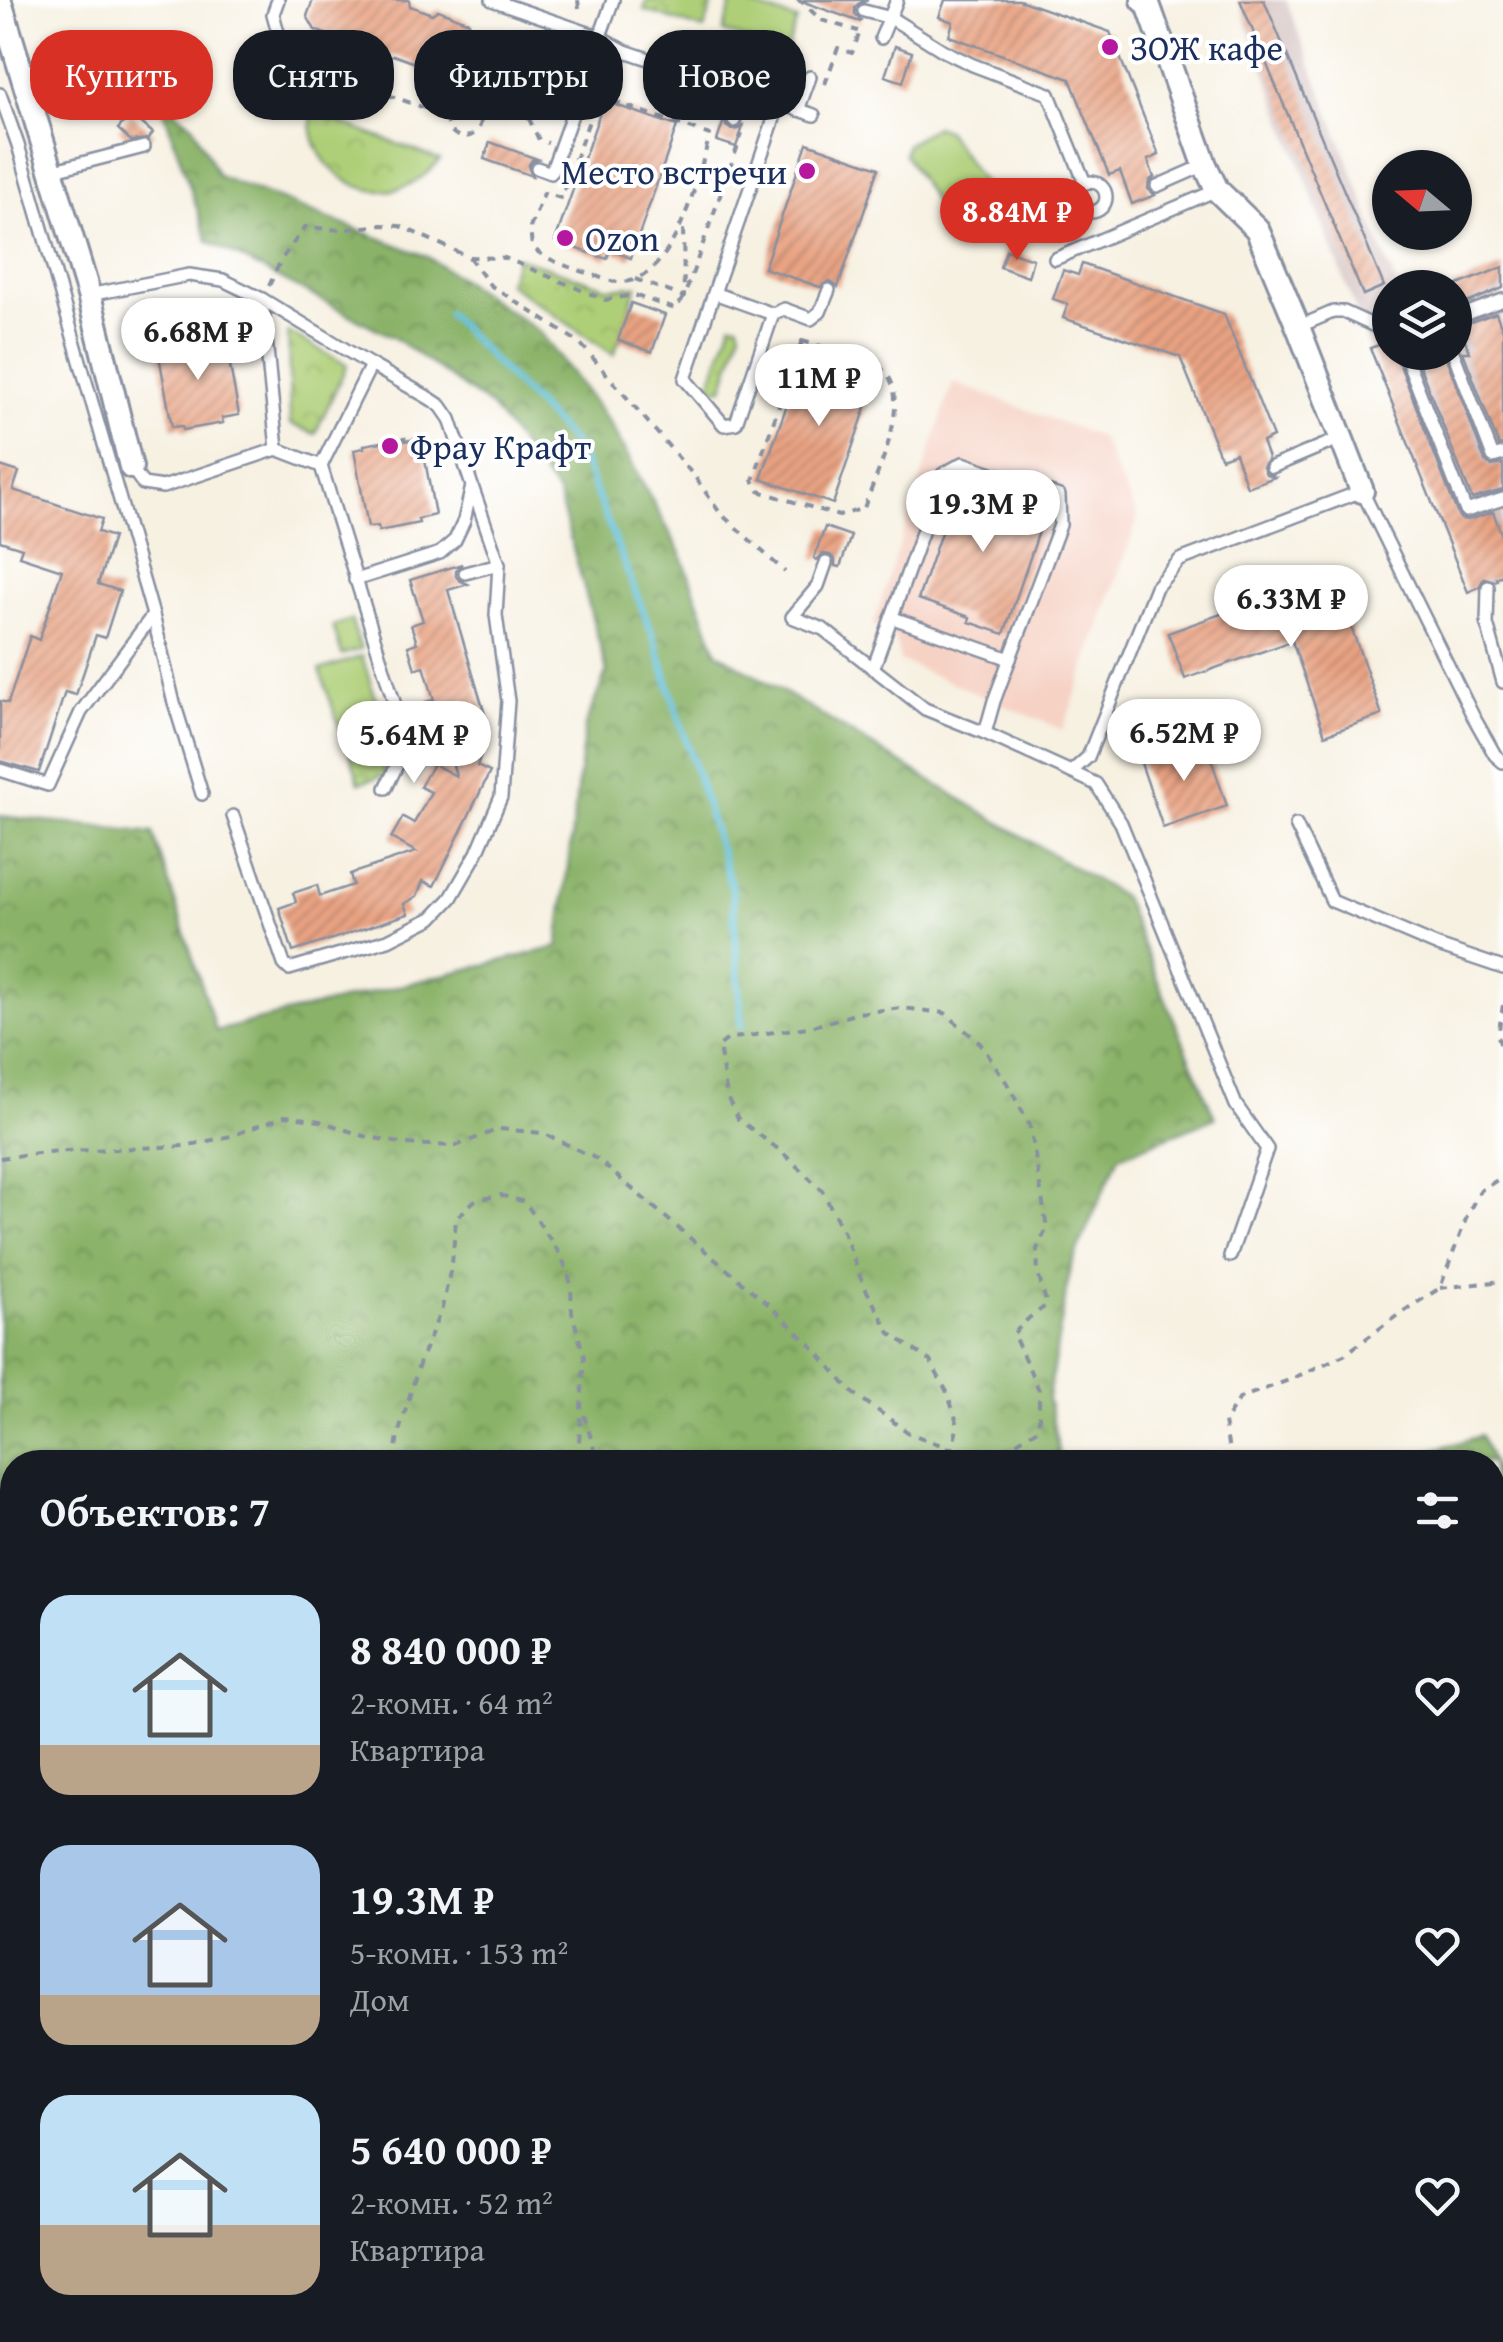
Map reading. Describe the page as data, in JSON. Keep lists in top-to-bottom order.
{
  "places": [
    "ЗОЖ кафе",
    "Место встречи",
    "Ozon",
    "Фрау Крафт"
  ],
  "north": "left",
  "page": {
    "chip": [
      "Купить",
      "Снять",
      "Фильтры",
      "Новое"
    ],
    "price": [
      "8.84M ₽",
      "6.68M ₽",
      "11M ₽",
      "19.3M ₽",
      "6.33M ₽",
      "6.52M ₽",
      "5.64M ₽"
    ],
    "heading": "Объектов: 7",
    "list": [
      {
        "name": "8 840 000 ₽",
        "note": "2-комн. · 64 m² · Квартира"
      },
      {
        "name": "19.3M ₽",
        "note": "5-комн. · 153 m² · Дом"
      },
      {
        "name": "5 640 000 ₽",
        "note": "2-комн. · 52 m² · Квартира"
      }
    ]
  }
}
